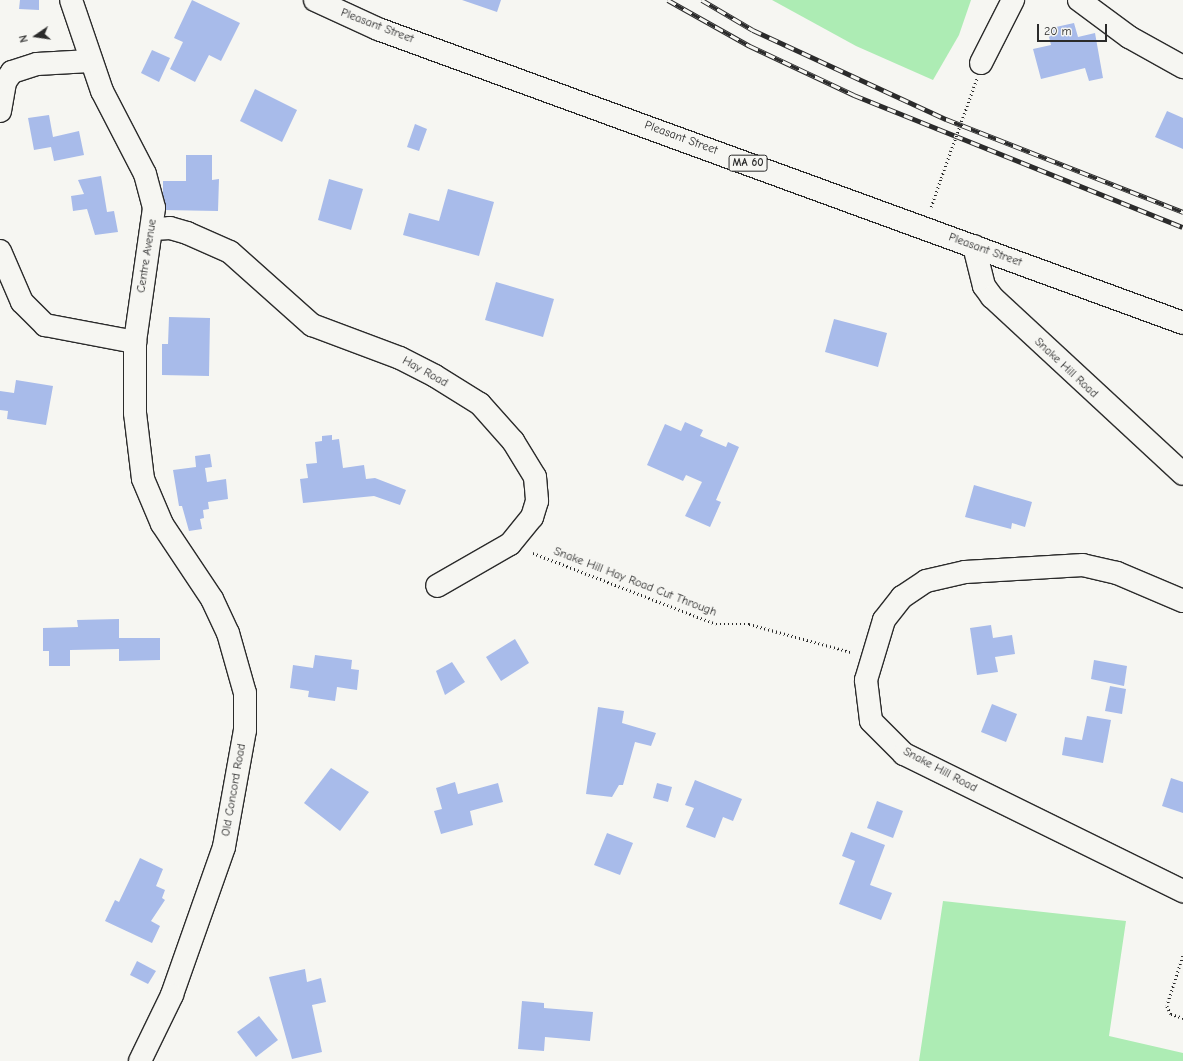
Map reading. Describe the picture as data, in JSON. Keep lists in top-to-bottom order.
{
  "streets": {
    "street": [
      "Pleasant Street",
      "MA 60",
      "Centre Avenue",
      "Snake Hill Road",
      "Hay Road",
      "Old Concord Road"
    ],
    "path": ["Snake Hill Hay Road Cut Through"]
  },
  "crossings": [
    ["Pleasant Street", "Snake Hill Road"],
    ["Centre Avenue", "Hay Road"],
    ["Centre Avenue", "Old Concord Road"],
    ["Snake Hill Road", "Snake Hill Hay Road Cut Through"],
    ["Hay Road", "Snake Hill Hay Road Cut Through"]
  ],
  "scale_bar": "20 m",
  "north": "left"
}
